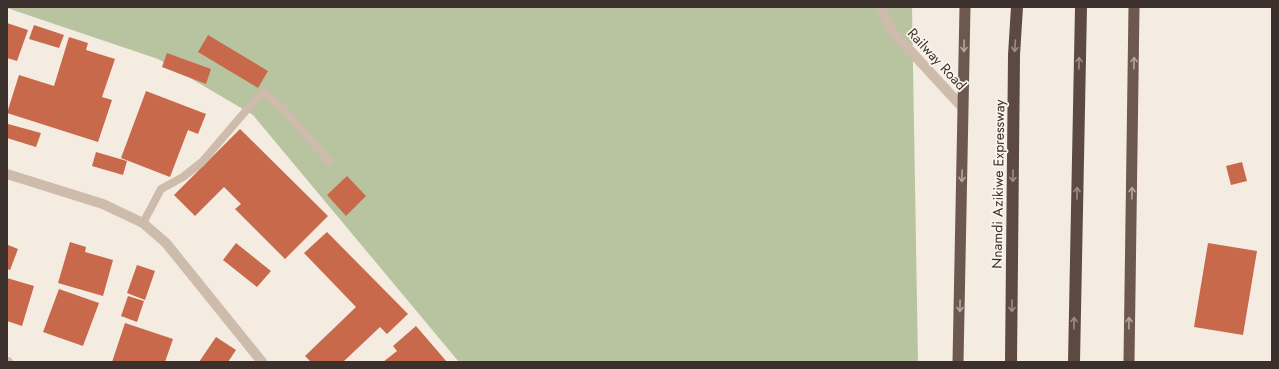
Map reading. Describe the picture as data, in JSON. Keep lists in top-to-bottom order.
{
  "streets": {
    "highway": ["Nnamdi Azikiwe Expressway"],
    "street": ["Railway Road"]
  }
}
